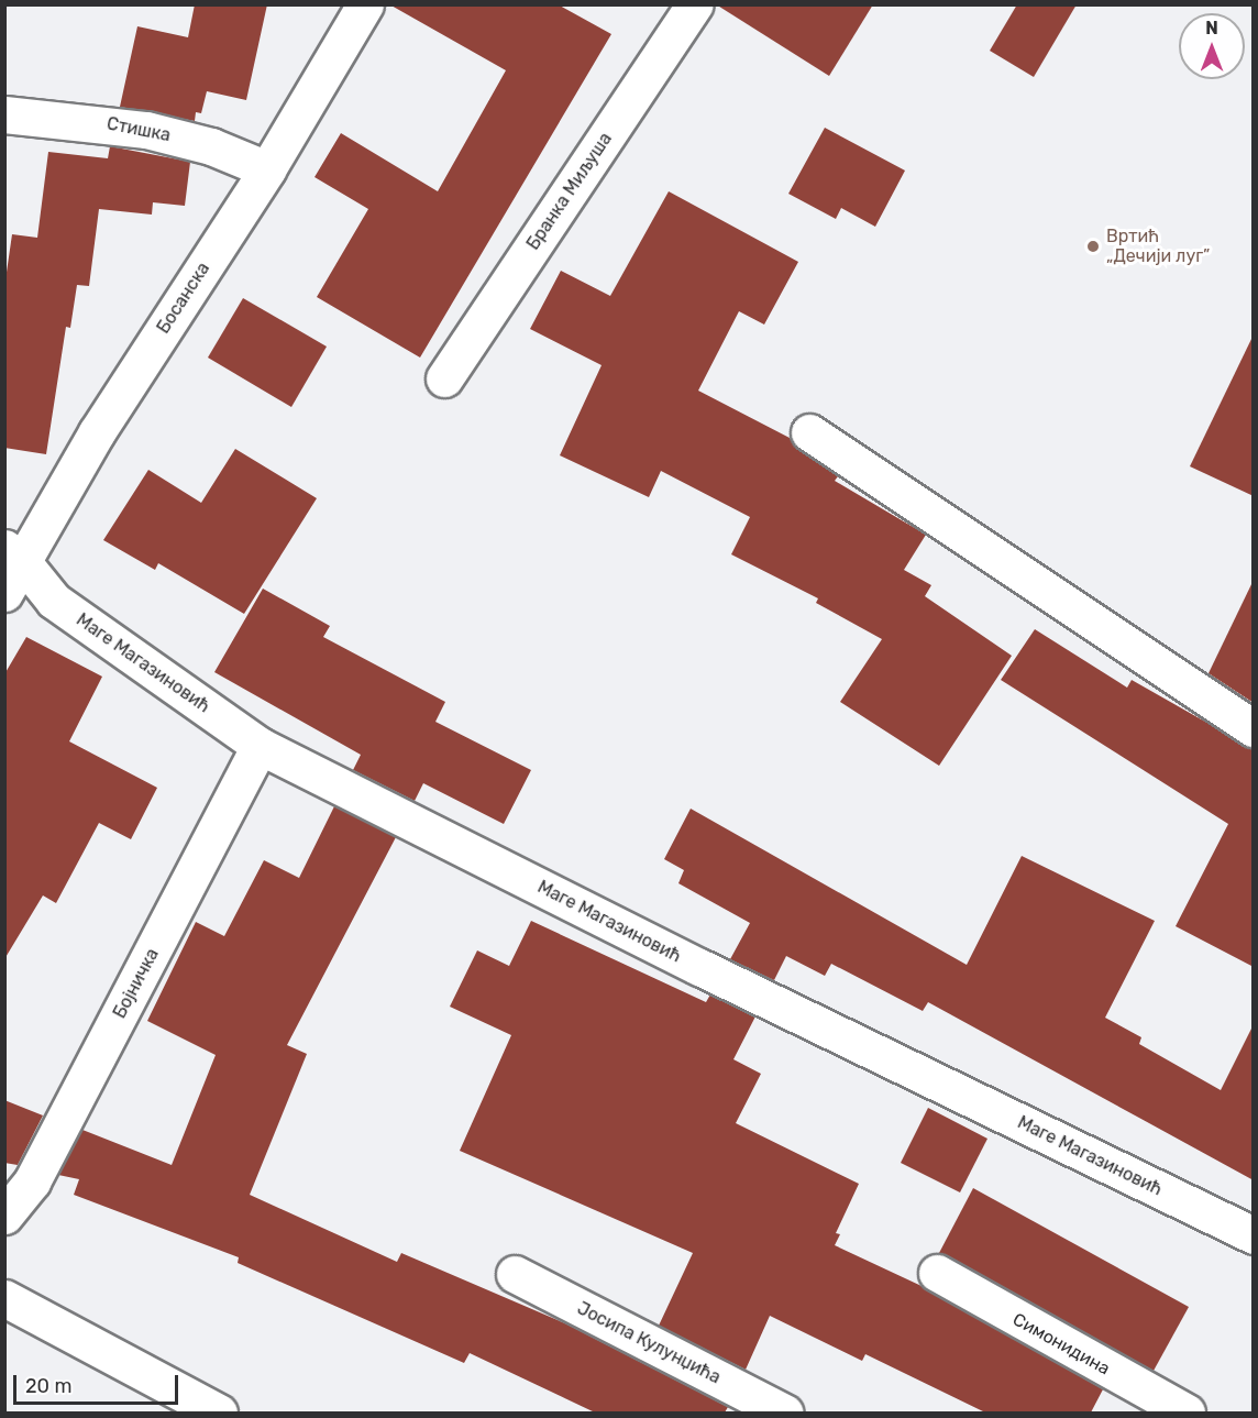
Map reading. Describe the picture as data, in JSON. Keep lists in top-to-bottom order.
{
  "streets": {
    "street": [
      "Стишка",
      "Бранка Миљуша",
      "Босанска",
      "Маге Магазиновић",
      "Бојничка",
      "Јосипа Кулунџића",
      "Симонидина"
    ]
  },
  "crossings": [
    ["Стишка", "Босанска"],
    ["Босанска", "Маге Магазиновић"],
    ["Маге Магазиновић", "Бојничка"]
  ],
  "places": ["Вртић „Дечији луг”"],
  "scale_bar": "20 m",
  "north": "top"
}
